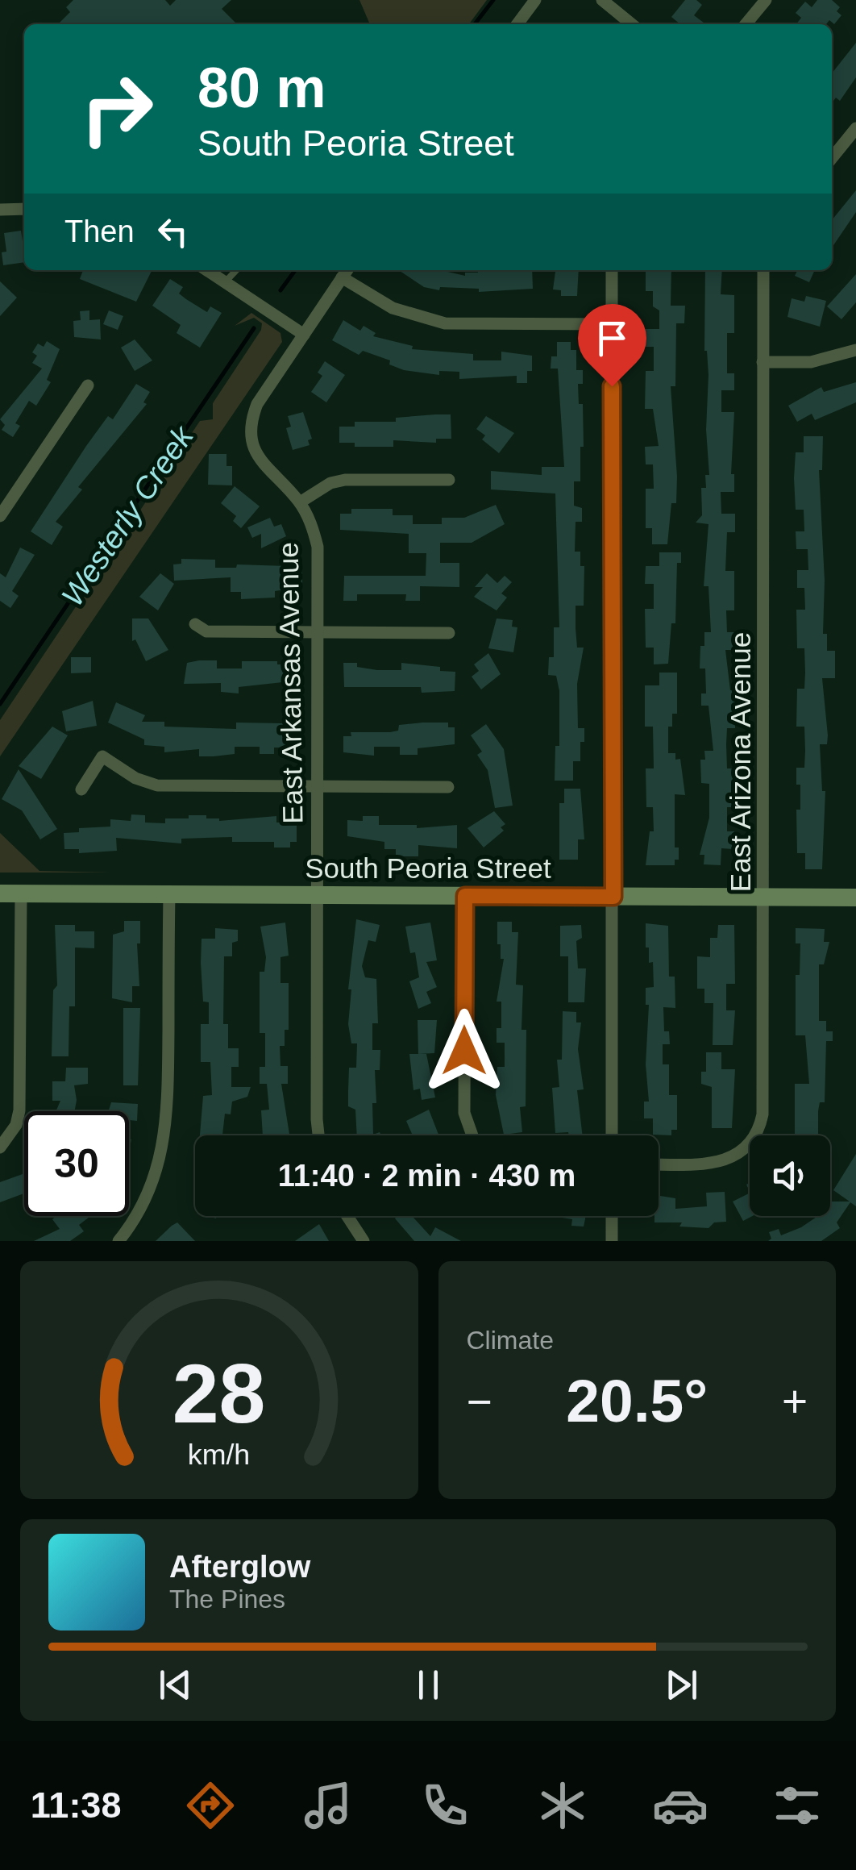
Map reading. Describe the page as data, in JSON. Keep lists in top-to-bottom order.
{
  "streets": {
    "main road": ["South Peoria Street"],
    "street": ["East Arkansas Avenue", "East Arizona Avenue"]
  },
  "crossings": [
    ["East Arkansas Avenue", "South Peoria Street"],
    ["East Arizona Avenue", "South Peoria Street"]
  ],
  "water": ["Westerly Creek"],
  "page": {
    "turn": ["80 m", "South Peoria Street"],
    "then": "Then",
    "limit": "30",
    "trip": "11:40 · 2 min · 430 m",
    "tile": "Climate",
    "heat": ["−", "20.5°", "+"],
    "song": ["Afterglow", "The Pines"],
    "tabs": "11:38",
    "gauge": ["28", "km/h"]
  }
}
